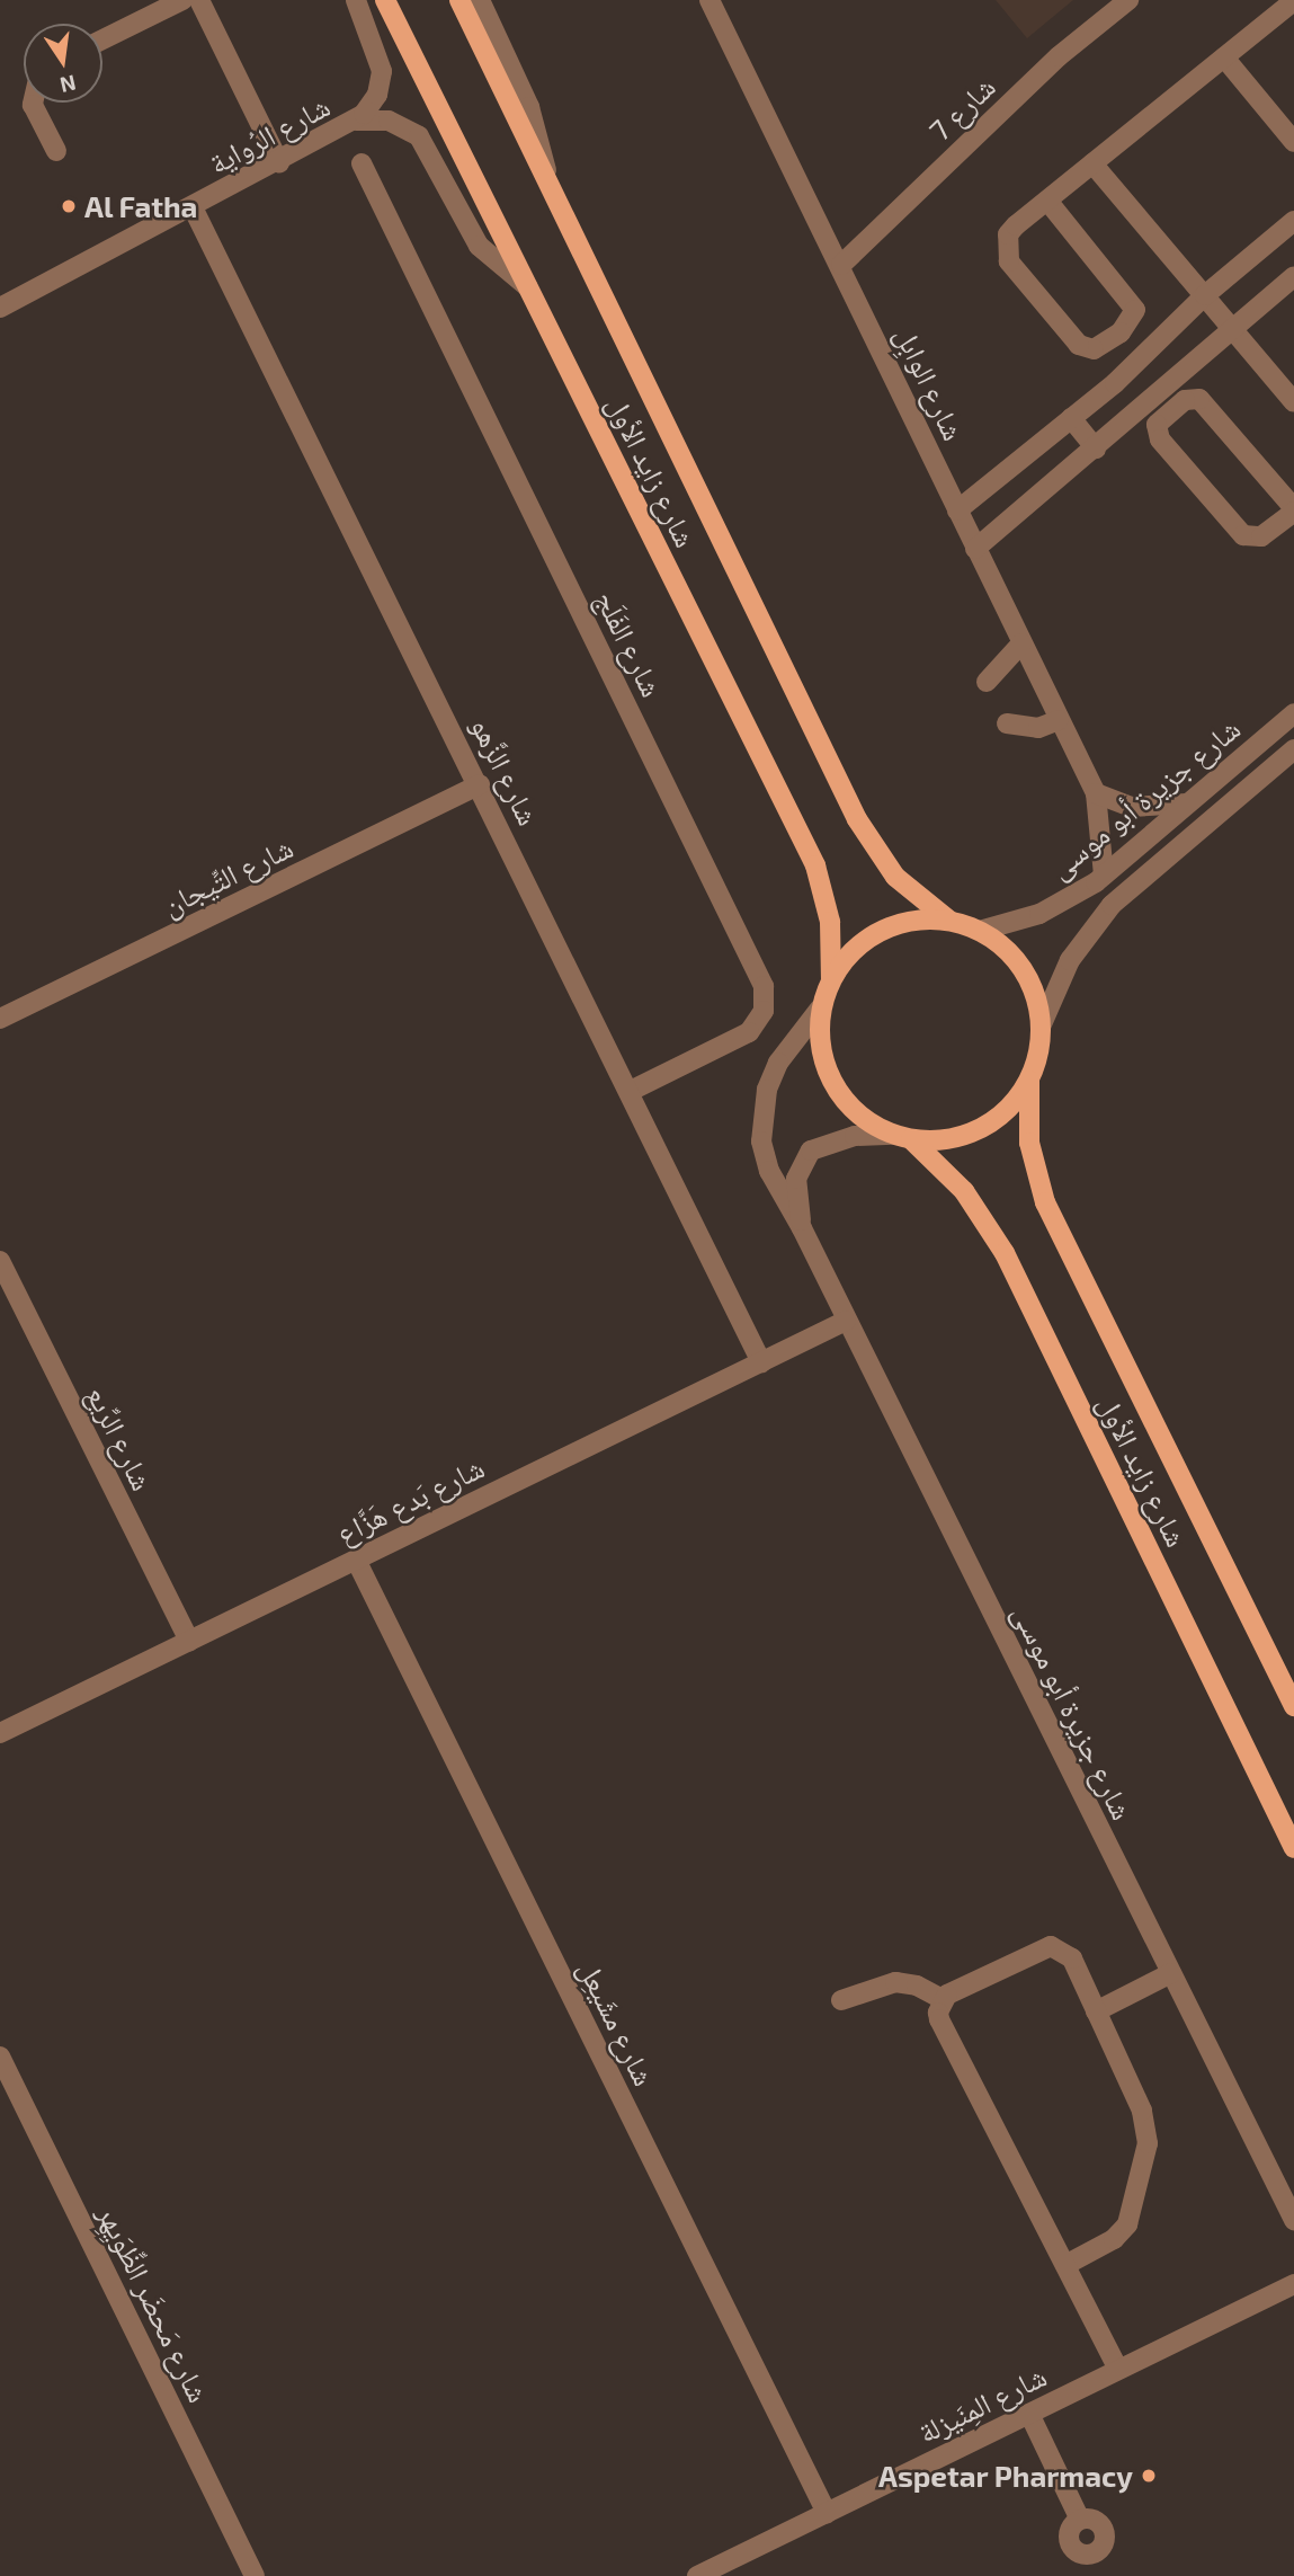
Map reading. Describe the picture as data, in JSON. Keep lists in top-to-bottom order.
{
  "streets": {
    "main road": ["شارع زايد الأول"],
    "street": [
      "شارع 7",
      "شارع الرُواية",
      "شارع الوابِل",
      "شارع الفَلَج",
      "شارع الزَّهو",
      "شارع جزيرة أبو موسى",
      "شارع التِّيجان",
      "شارع الرِّيع",
      "شارع بَدع هَزَّاع",
      "شارع مشَيعِل",
      "شارع مَحضَر الظِّوَيِهِر",
      "شارع المِنَيزلة"
    ]
  },
  "crossings": [
    ["شارع 7", "شارع الوابِل"],
    ["شارع الرُواية", "شارع زايد الأول"],
    ["شارع الرُواية", "شارع الزَّهو"],
    ["شارع الوابِل", "شارع جزيرة أبو موسى"],
    ["شارع زايد الأول", "شارع جزيرة أبو موسى"],
    ["شارع الفَلَج", "شارع الزَّهو"],
    ["شارع الزَّهو", "شارع التِّيجان"],
    ["شارع الزَّهو", "شارع بَدع هَزَّاع"],
    ["شارع جزيرة أبو موسى", "شارع بَدع هَزَّاع"],
    ["شارع الرِّيع", "شارع بَدع هَزَّاع"],
    ["شارع بَدع هَزَّاع", "شارع مشَيعِل"],
    ["شارع مشَيعِل", "شارع المِنَيزلة"]
  ],
  "places": ["Al Fatha", "Aspetar Pharmacy"],
  "north": "bottom"
}
